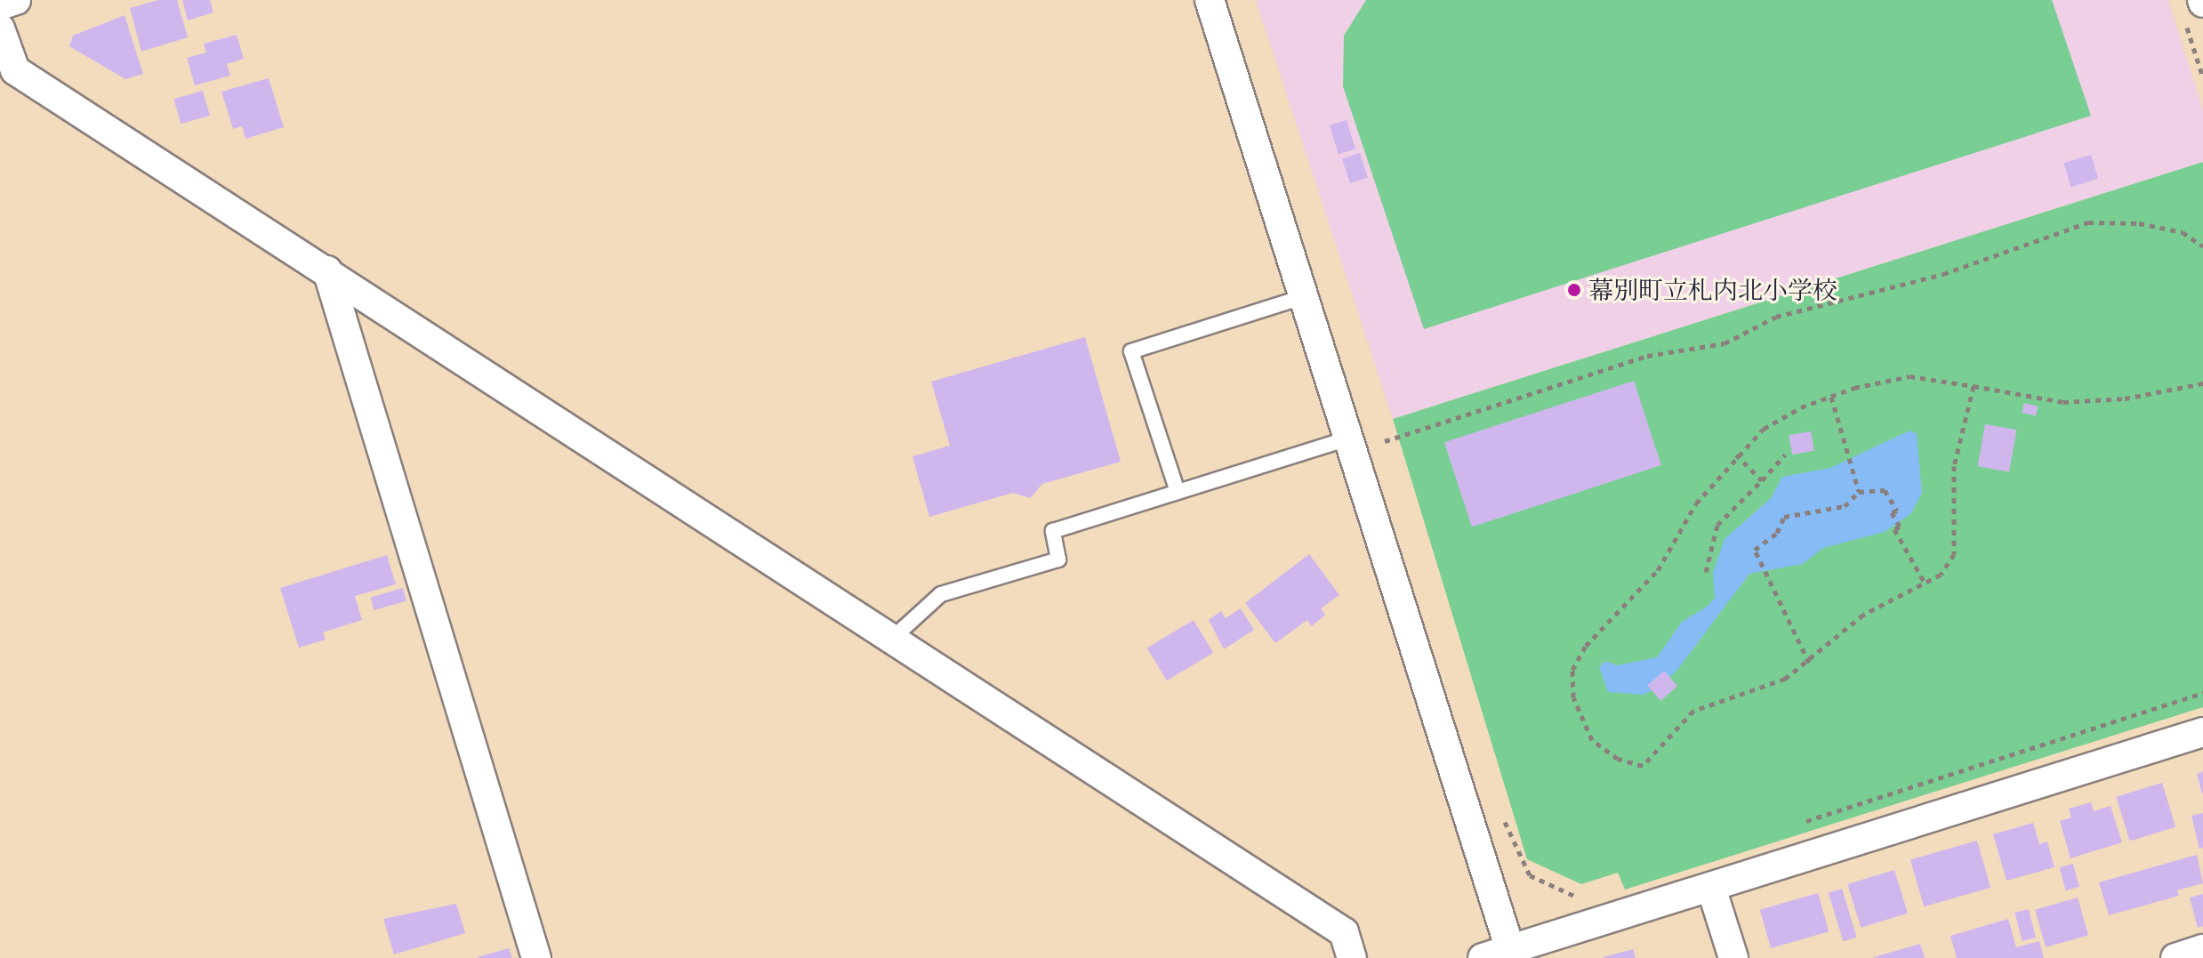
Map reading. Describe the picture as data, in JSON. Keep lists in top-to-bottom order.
{
  "places": ["幕別町立札内北小学校"]
}
